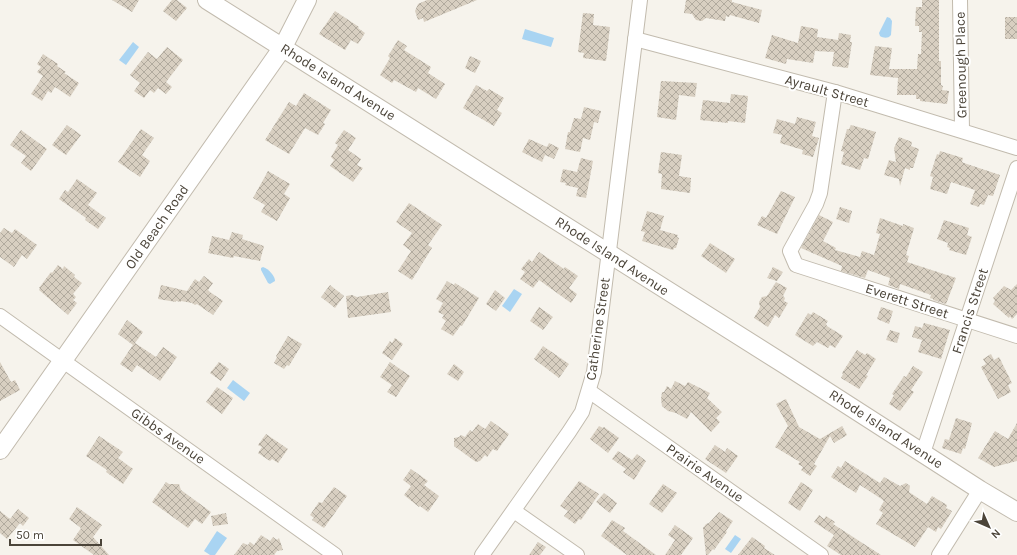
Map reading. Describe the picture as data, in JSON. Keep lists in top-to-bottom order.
{
  "streets": {
    "street": [
      "Greenough Place",
      "Rhode Island Avenue",
      "Ayrault Street",
      "Old Beach Road",
      "Everett Street",
      "Francis Street",
      "Catherine Street",
      "Gibbs Avenue",
      "Prairie Avenue"
    ]
  },
  "crossings": [
    ["Greenough Place", "Ayrault Street"],
    ["Rhode Island Avenue", "Old Beach Road"],
    ["Rhode Island Avenue", "Francis Street"],
    ["Rhode Island Avenue", "Catherine Street"],
    ["Ayrault Street", "Everett Street"],
    ["Ayrault Street", "Catherine Street"],
    ["Old Beach Road", "Gibbs Avenue"],
    ["Everett Street", "Francis Street"],
    ["Catherine Street", "Prairie Avenue"]
  ],
  "scale_bar": "50 m",
  "north": "bottom right"
}
